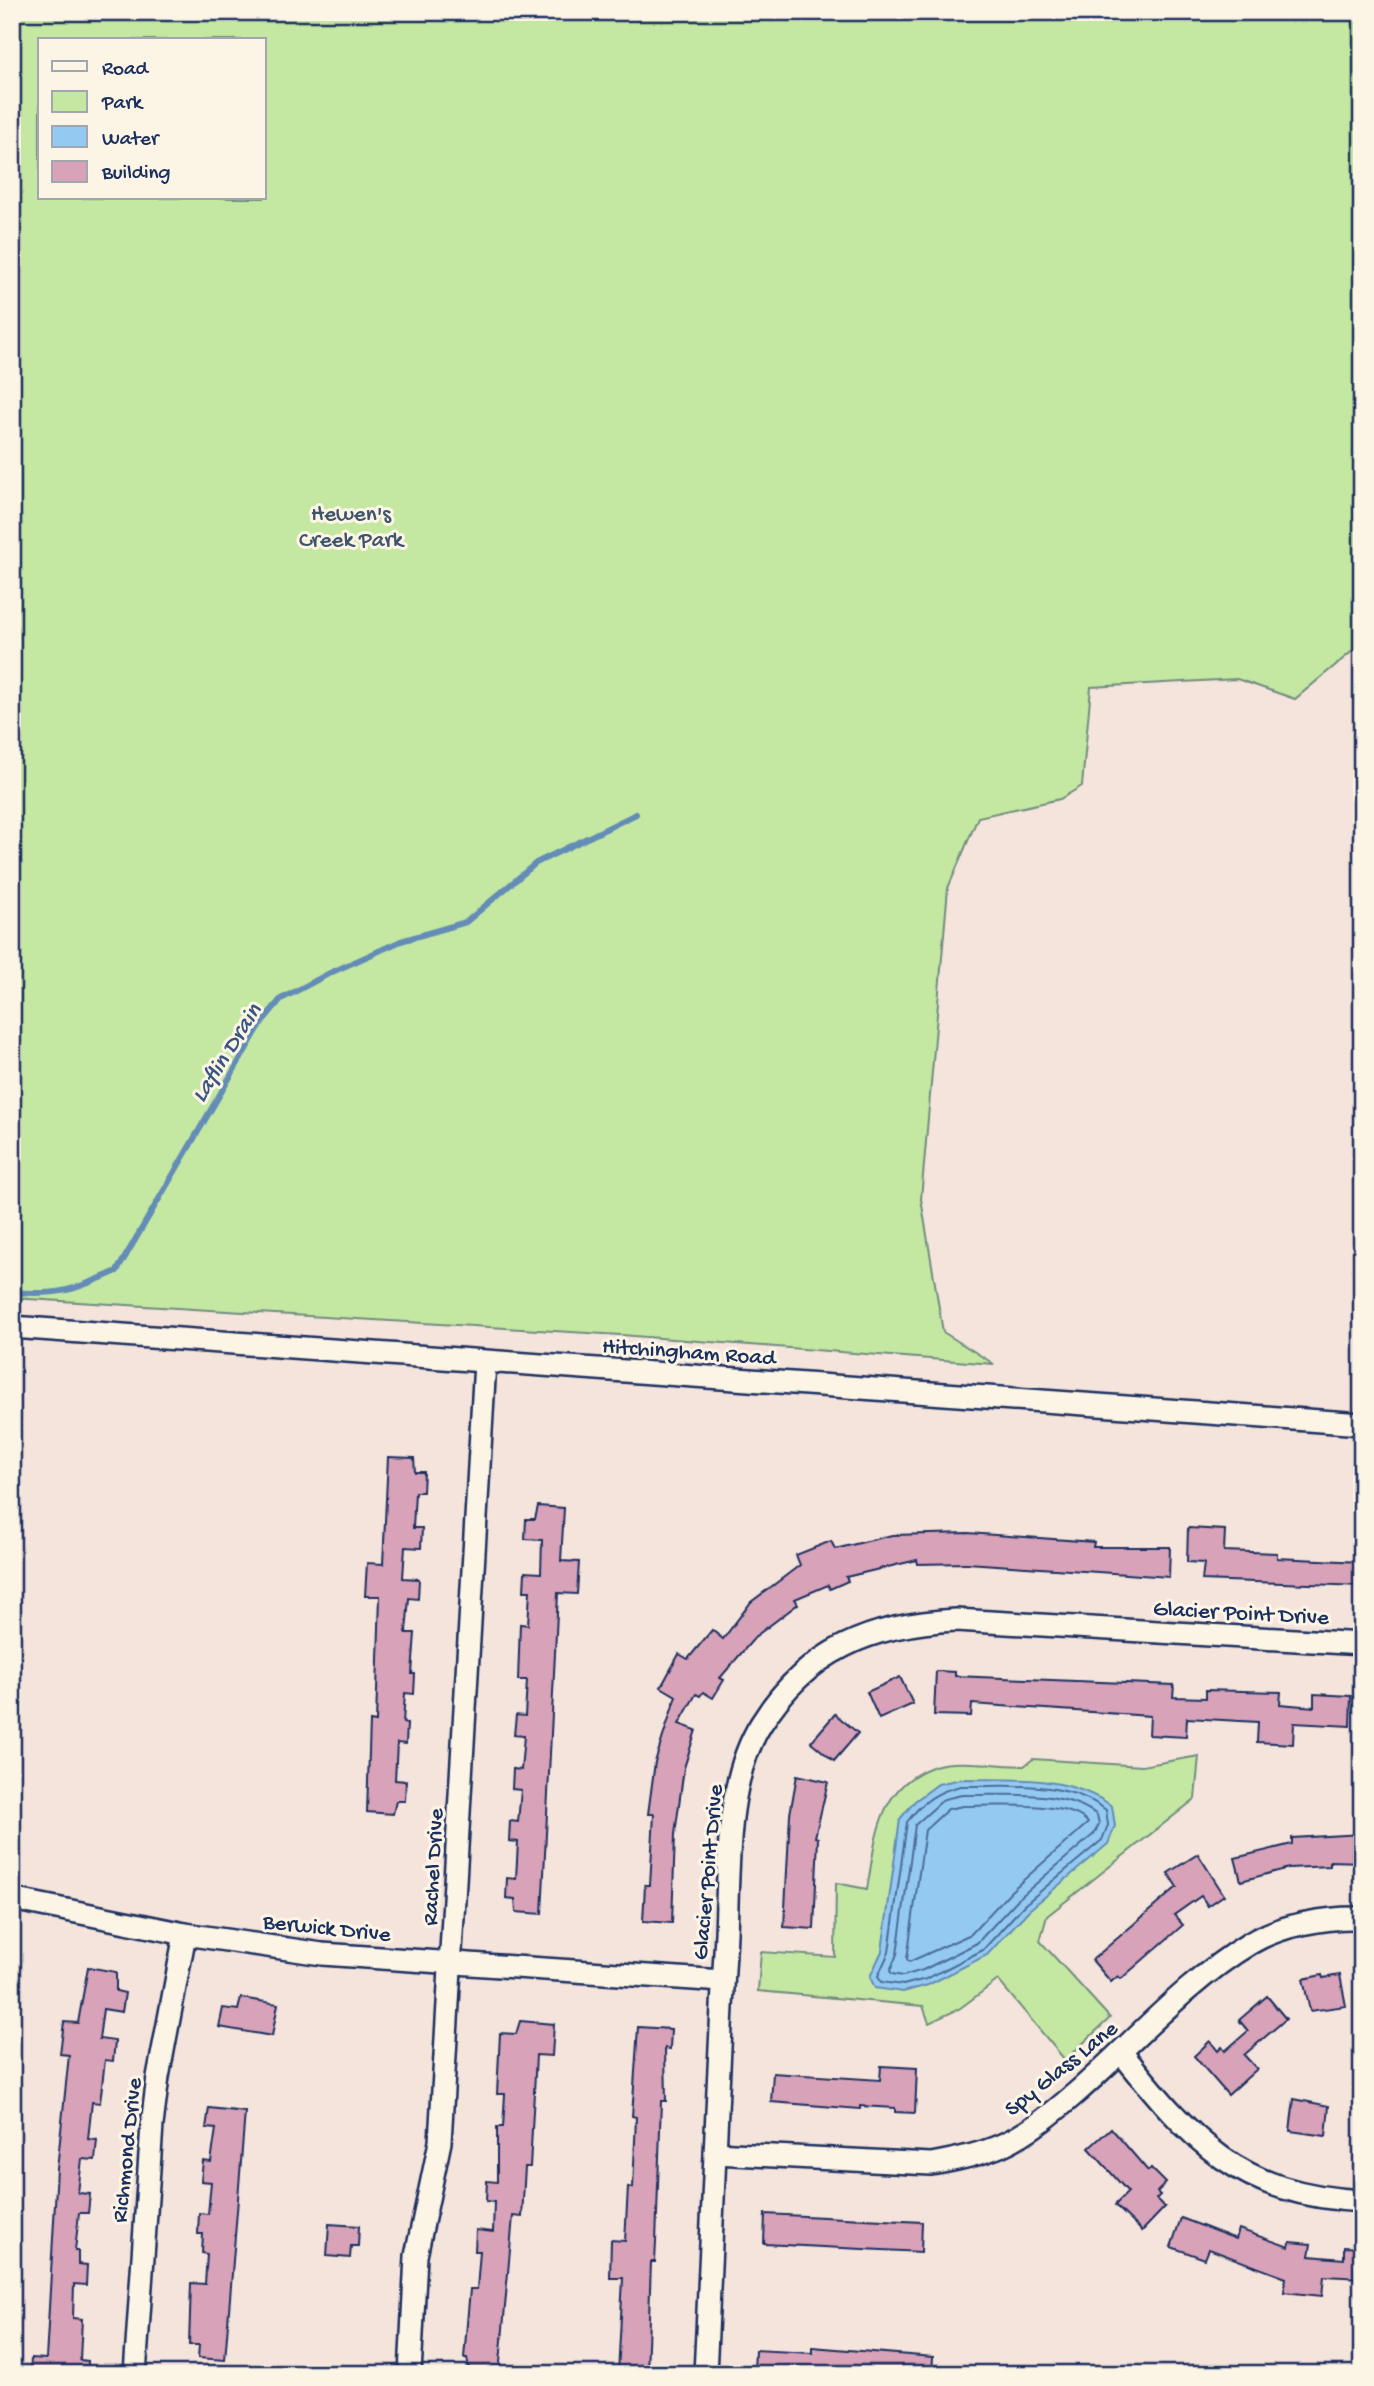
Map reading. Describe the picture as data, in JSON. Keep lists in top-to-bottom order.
{
  "streets": {
    "street": [
      "Hitchingham Road",
      "Glacier Point Drive",
      "Rachel Drive",
      "Berwick Drive",
      "Spy Glass Lane",
      "Richmond Drive"
    ]
  },
  "crossings": [
    ["Hitchingham Road", "Rachel Drive"],
    ["Glacier Point Drive", "Berwick Drive"],
    ["Glacier Point Drive", "Spy Glass Lane"],
    ["Rachel Drive", "Berwick Drive"],
    ["Berwick Drive", "Richmond Drive"]
  ],
  "water": ["Laflin Drain"],
  "parks": ["Hewen's Creek Park"],
  "legend": [
    "Road",
    "Park",
    "Water",
    "Building"
  ]
}
